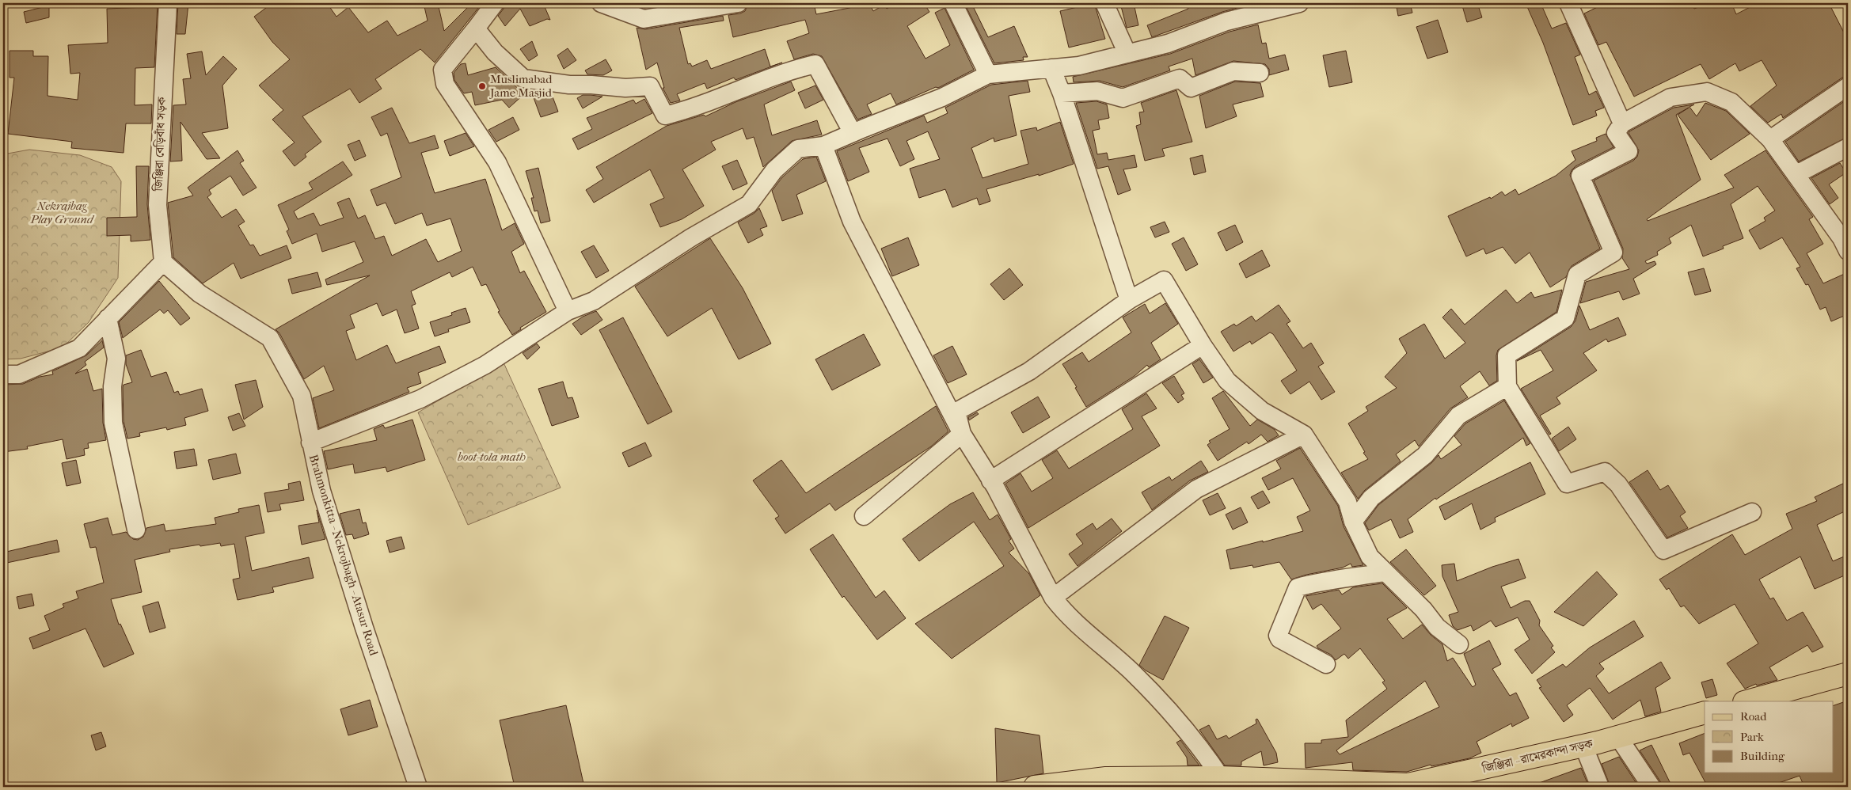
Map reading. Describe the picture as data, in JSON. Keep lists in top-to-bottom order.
{
  "streets": {
    "main road": ["জিঞ্জিরা - রামেরকান্দা সড়ক"],
    "street": ["জিঞ্জিরা বেড়িবাঁধ সড়ক", "Brahmonkitta - Nekrojbagh - Atasur Road"]
  },
  "crossings": [
    ["জিঞ্জিরা বেড়িবাঁধ সড়ক", "Brahmonkitta - Nekrojbagh - Atasur Road"]
  ],
  "parks": ["Nekrajbag Play Ground", "boot-tola math"],
  "places": ["Muslimabad Jame Masjid"],
  "legend": ["Road", "Park", "Building"]
}
